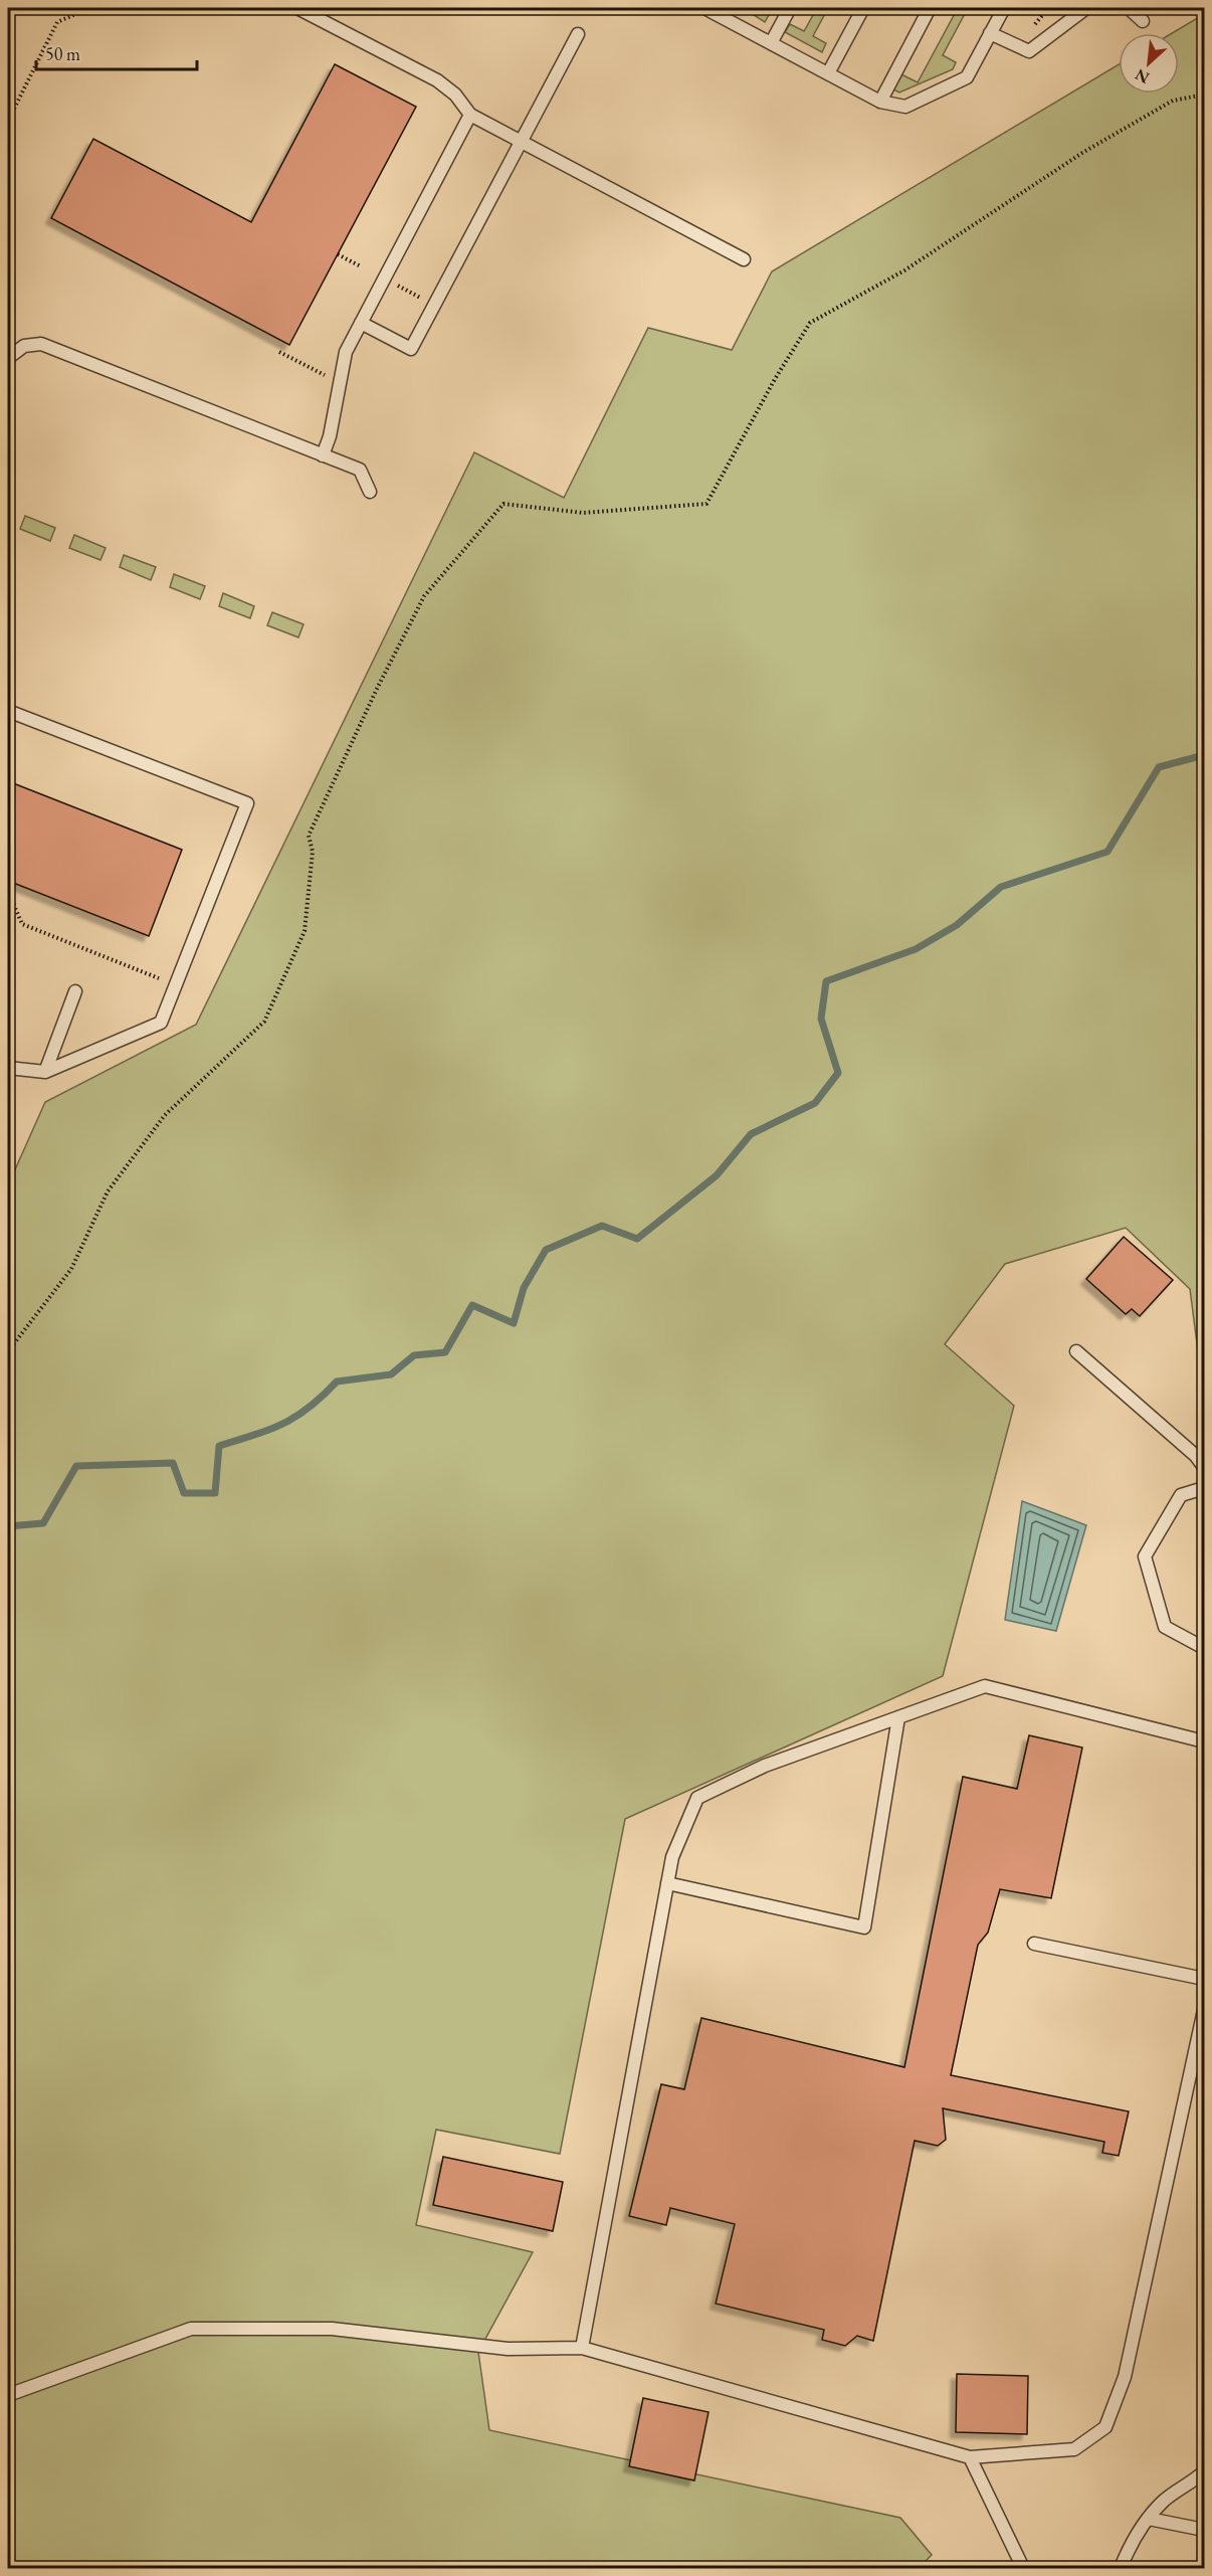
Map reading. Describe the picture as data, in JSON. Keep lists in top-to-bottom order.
{
  "scale_bar": "50 m",
  "north": "bottom left"
}
